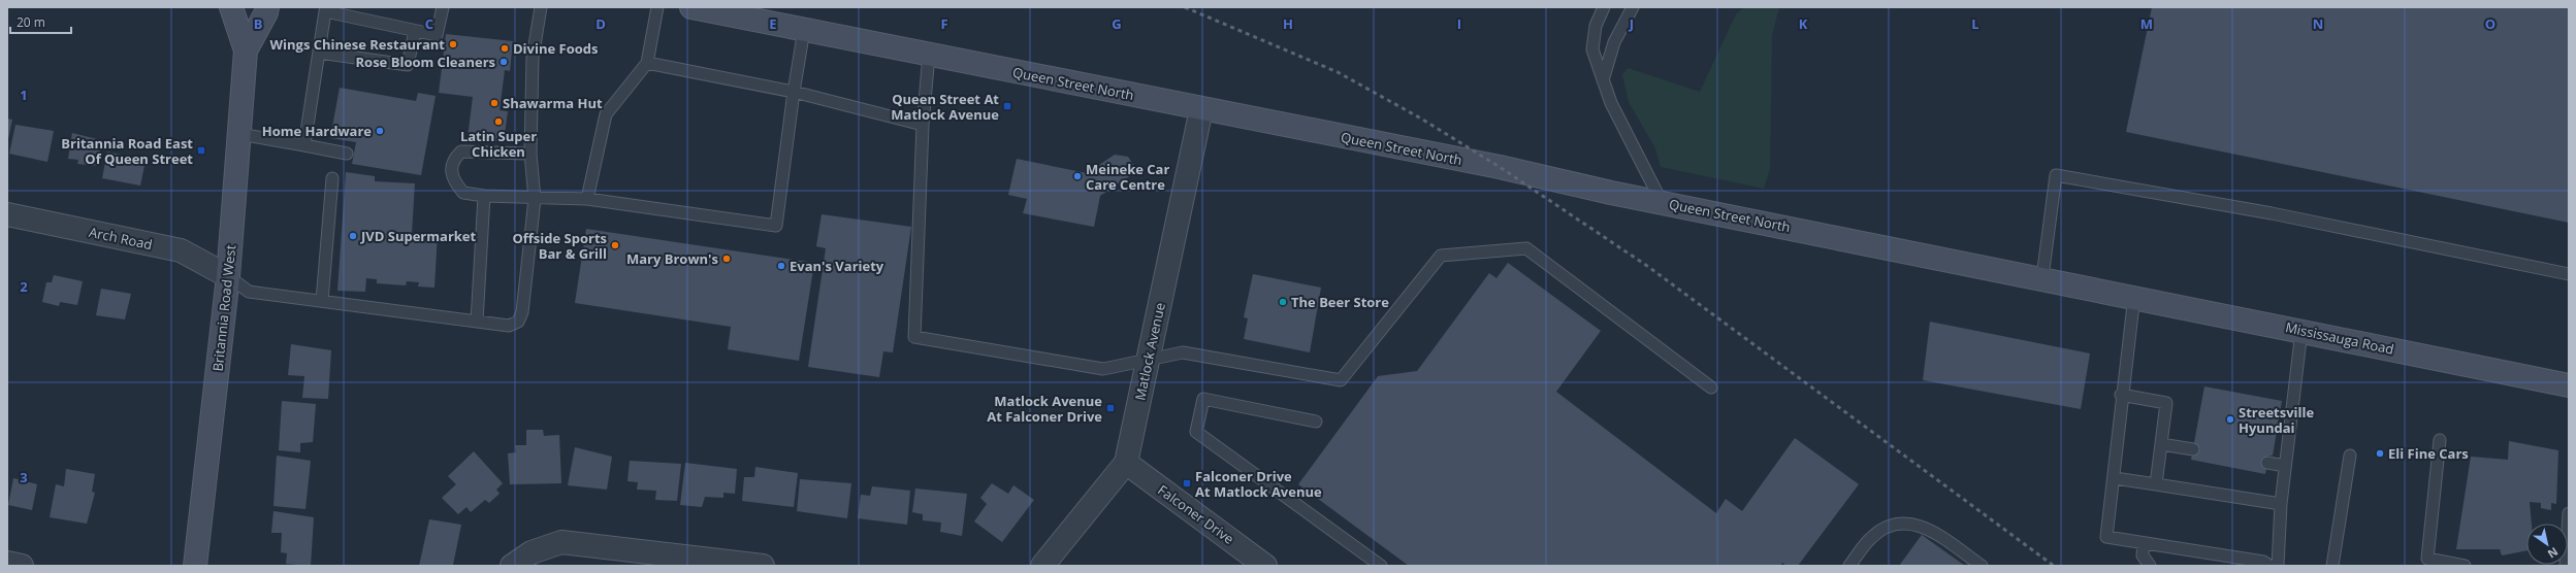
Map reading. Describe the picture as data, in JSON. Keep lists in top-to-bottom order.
{
  "streets": {
    "main road": ["Queen Street North", "Britannia Road West", "Mississauga Road"],
    "street": ["Arch Road", "Matlock Avenue", "Falconer Drive"]
  },
  "crossings": [
    ["Queen Street North", "Mississauga Road"],
    ["Queen Street North", "Matlock Avenue"],
    ["Arch Road", "Britannia Road West"],
    ["Matlock Avenue", "Falconer Drive"]
  ],
  "places": {
    "other": [
      "Wings Chinese Restaurant",
      "Divine Foods",
      "Rose Bloom Cleaners",
      "Shawarma Hut",
      "Latin Super Chicken",
      "Home Hardware",
      "Meineke Car Care Centre",
      "JVD Supermarket",
      "Offside Sports Bar & Grill",
      "Mary Brown's",
      "Evan's Variety",
      "The Beer Store",
      "Streetsville Hyundai",
      "Eli Fine Cars"
    ],
    "transit": [
      "Queen Street At Matlock Avenue",
      "Britannia Road East Of Queen Street",
      "Matlock Avenue At Falconer Drive",
      "Falconer Drive At Matlock Avenue"
    ]
  },
  "scale_bar": "20 m",
  "north": "bottom right",
  "grid": {
    "columns": [
      "B",
      "C",
      "D",
      "E",
      "F",
      "G",
      "H",
      "I",
      "J",
      "K",
      "L",
      "M",
      "N",
      "O"
    ],
    "rows": ["1", "2", "3"]
  }
}
